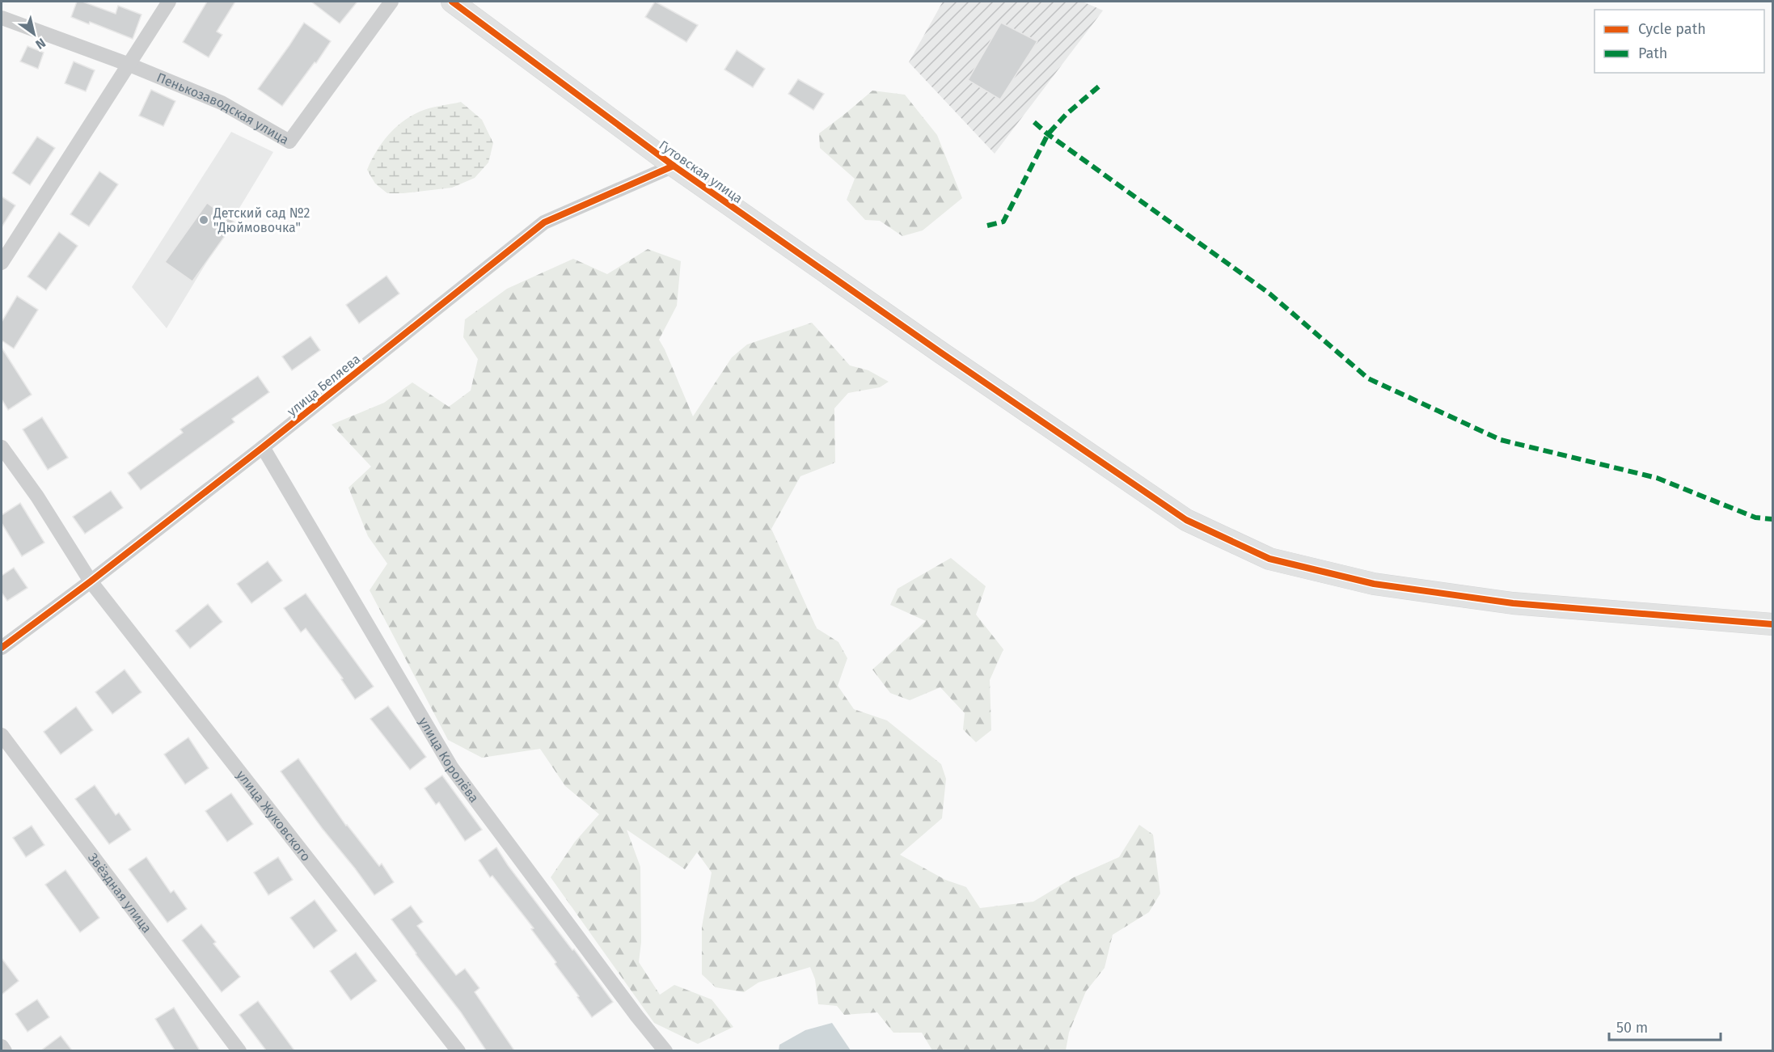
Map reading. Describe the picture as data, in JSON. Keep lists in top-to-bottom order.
{
  "streets": {
    "street": [
      "Пенькозаводская улица",
      "Гутовская улица",
      "улица Беляева",
      "улица Королёва",
      "улица Жуковского",
      "Звёздная улица"
    ]
  },
  "crossings": [
    ["Гутовская улица", "улица Беляева"],
    ["улица Беляева", "улица Королёва"],
    ["улица Беляева", "улица Жуковского"]
  ],
  "places": ["Детский сад №2 \"Дюймовочка\""],
  "legend": ["Cycle path", "Path"],
  "scale_bar": "50 m",
  "north": "bottom right"
}
